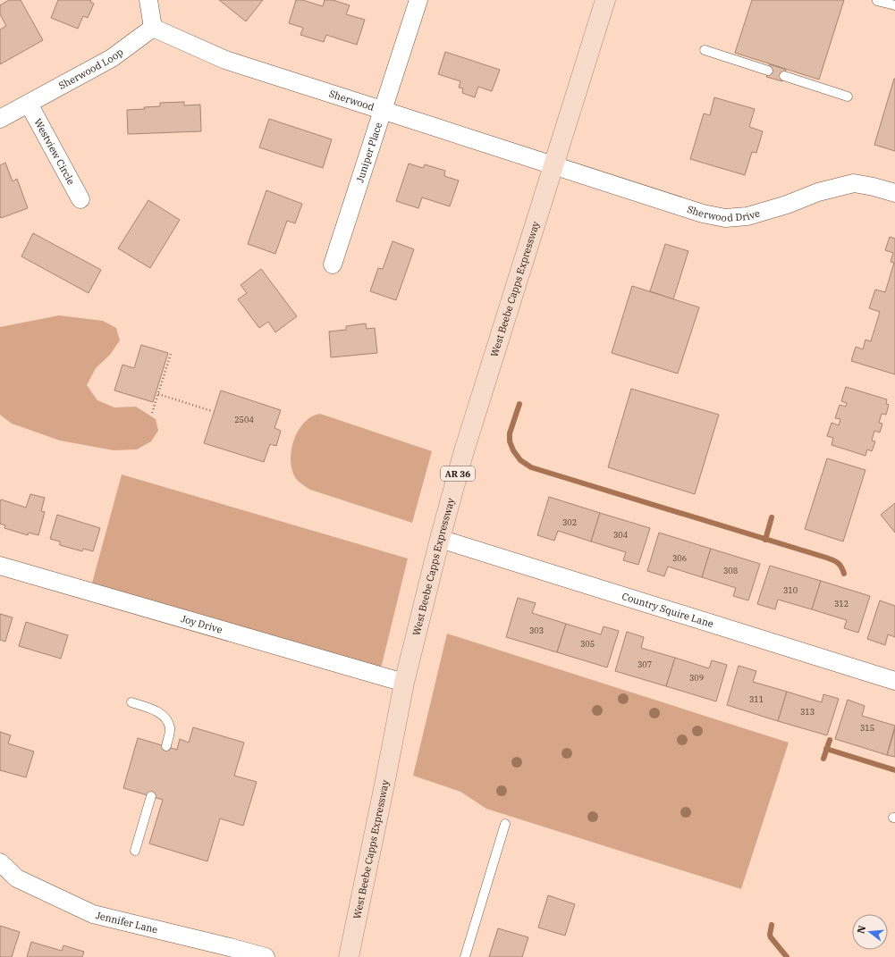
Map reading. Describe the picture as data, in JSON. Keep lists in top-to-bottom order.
{
  "streets": {
    "main road": ["West Beebe Capps Expressway", "AR 36"],
    "street": [
      "Sherwood Loop",
      "Sherwood",
      "Westview Circle",
      "Juniper Place",
      "Sherwood Drive",
      "Country Squire Lane",
      "Joy Drive",
      "Jennifer Lane"
    ]
  },
  "crossings": [
    ["Sherwood Loop", "Sherwood"],
    ["Sherwood Loop", "Westview Circle"],
    ["Sherwood", "Juniper Place"],
    ["Sherwood", "Sherwood Drive"],
    ["Sherwood", "West Beebe Capps Expressway"],
    ["Sherwood Drive", "West Beebe Capps Expressway"],
    ["West Beebe Capps Expressway", "Country Squire Lane"],
    ["West Beebe Capps Expressway", "Joy Drive"]
  ],
  "house_numbers": [
    "2504",
    "302",
    "304",
    "306",
    "308",
    "310",
    "312",
    "303",
    "305",
    "307",
    "309",
    "311",
    "313",
    "315"
  ],
  "north": "left"
}
